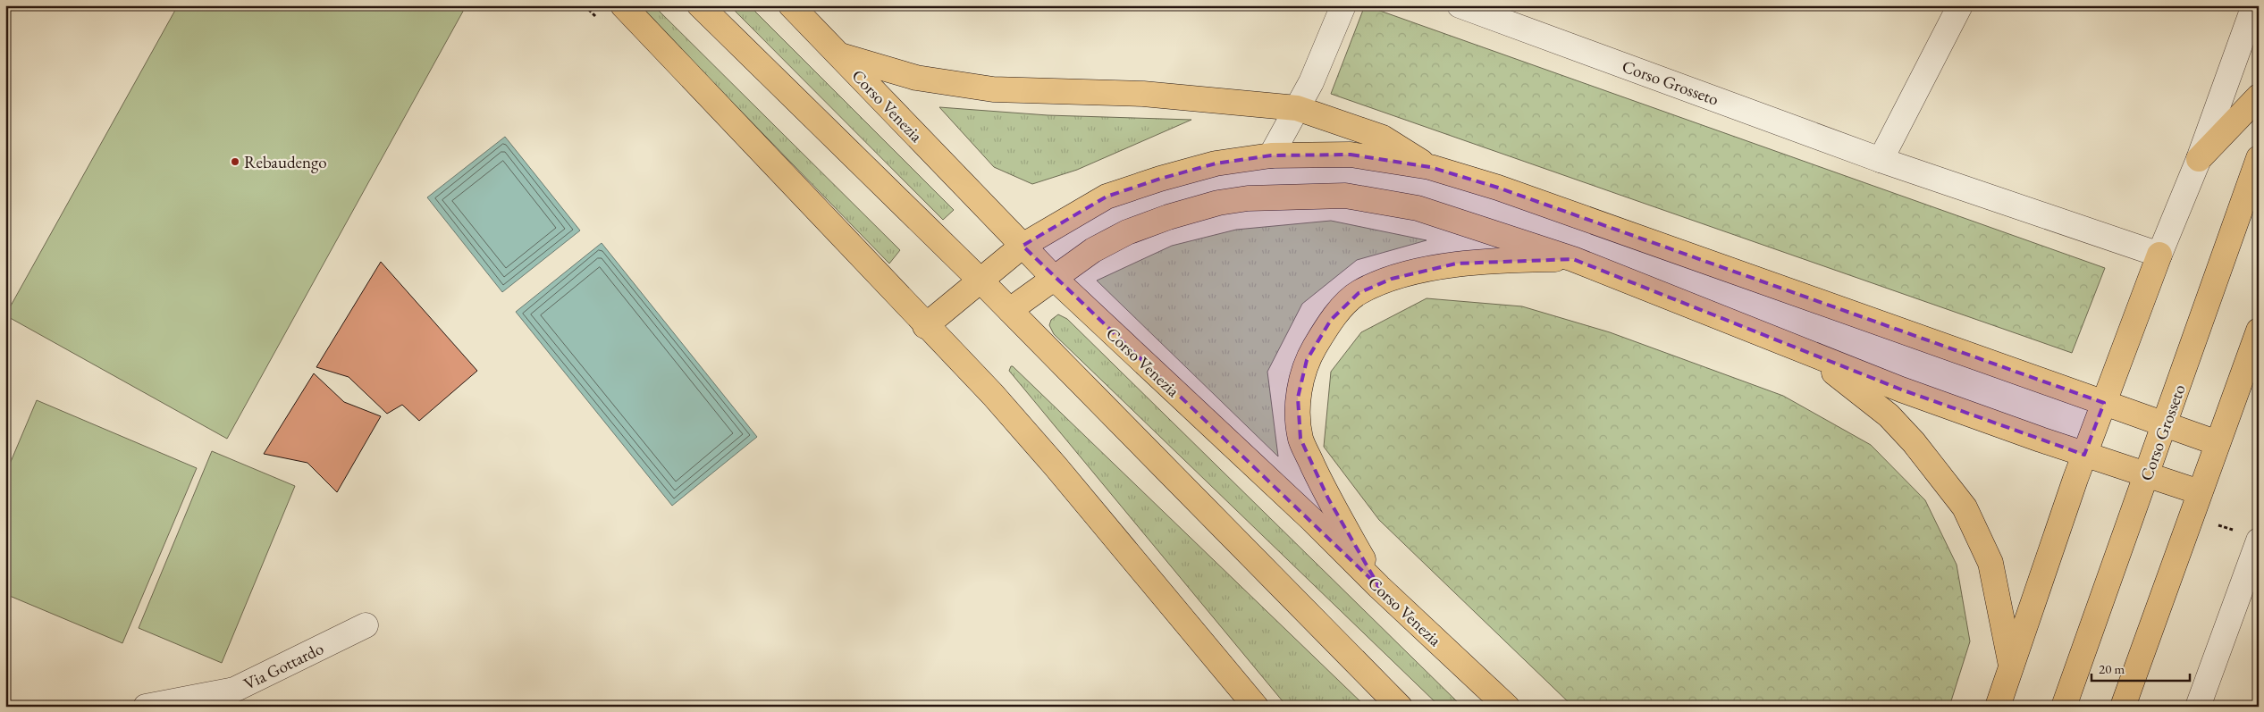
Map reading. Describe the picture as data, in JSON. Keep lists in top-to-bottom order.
{
  "streets": {
    "main road": ["Corso Grosseto", "Corso Venezia"],
    "street": ["Via Gottardo"]
  },
  "places": ["Rebaudengo"],
  "scale_bar": "20 m"
}
